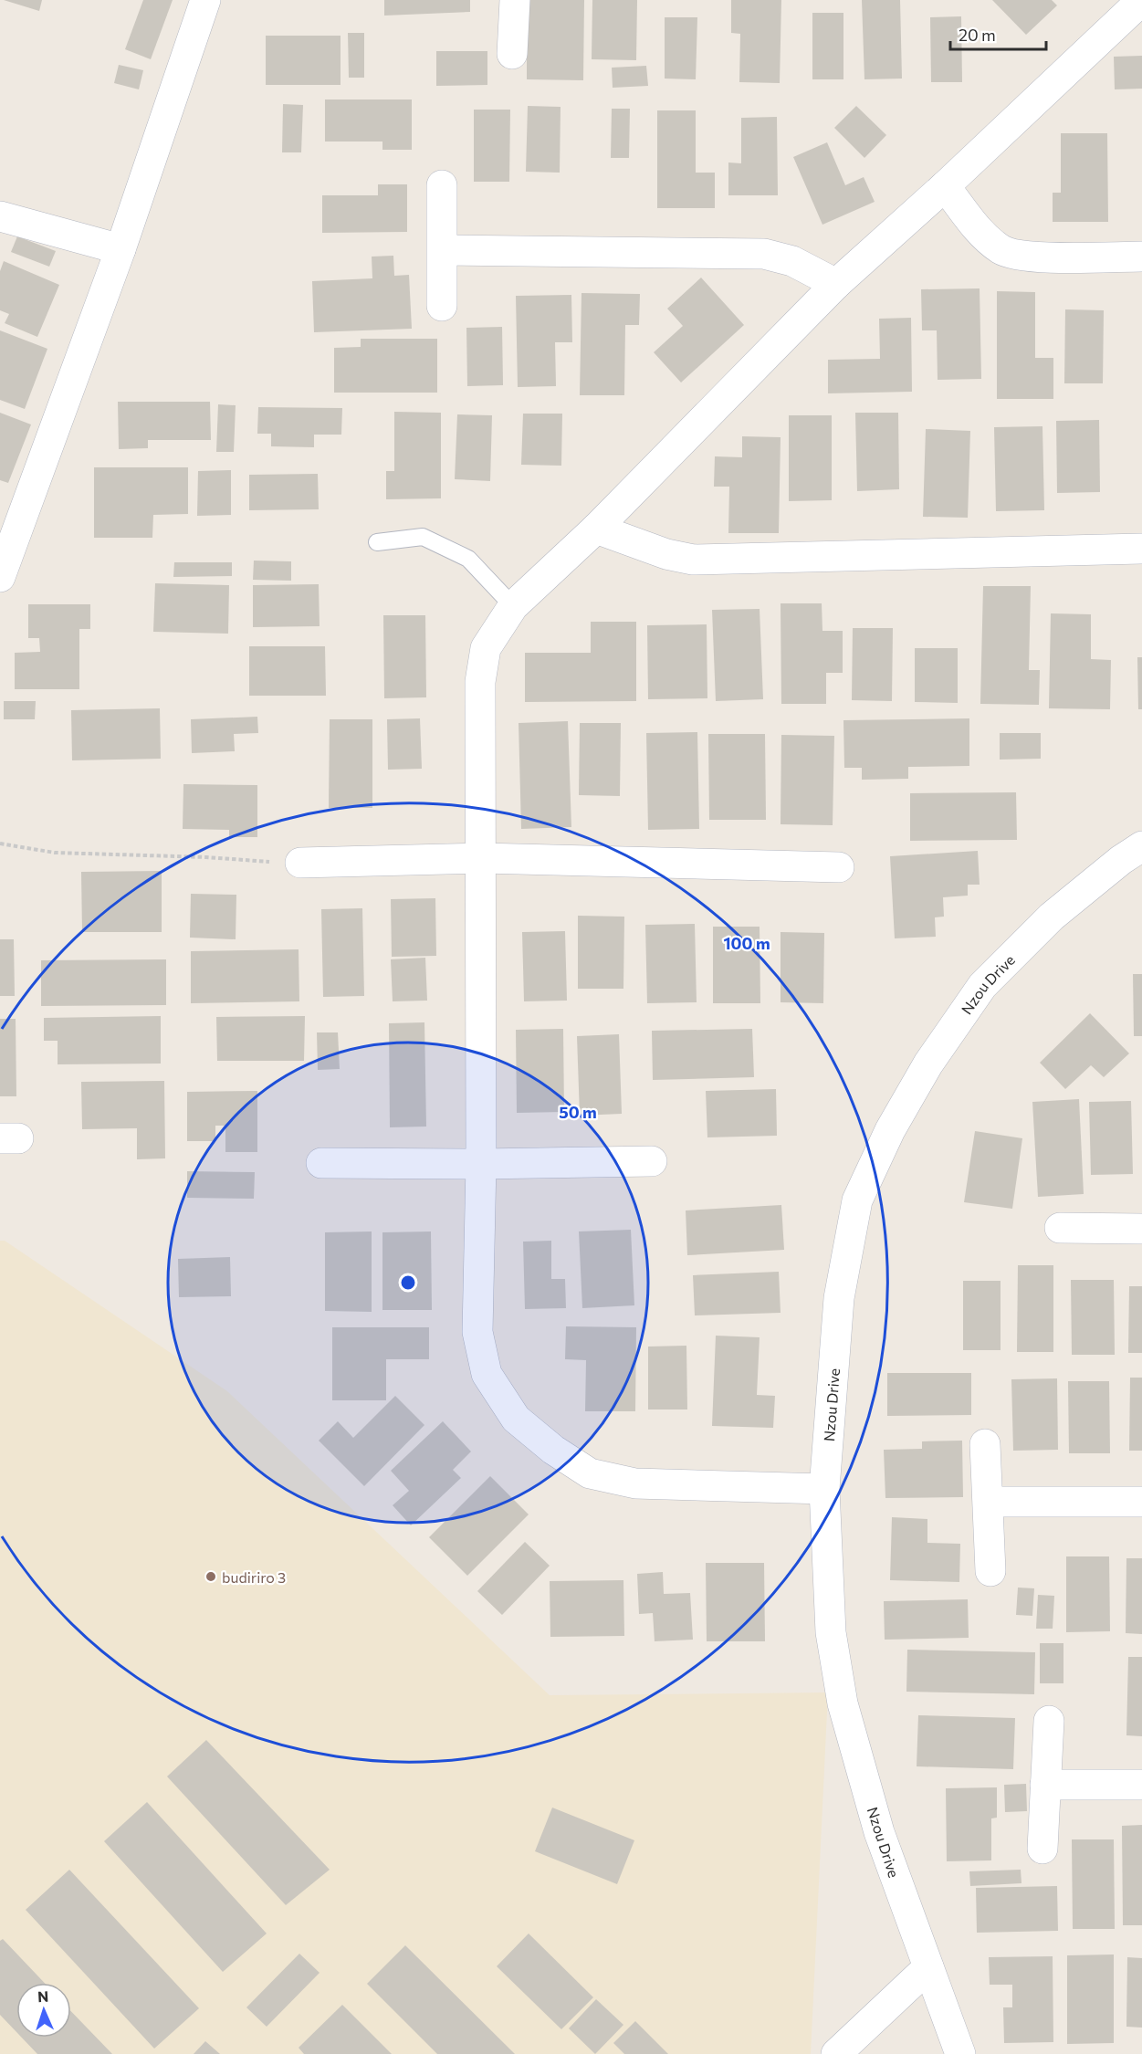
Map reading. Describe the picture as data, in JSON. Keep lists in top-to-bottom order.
{
  "streets": {
    "street": ["Nzou Drive"]
  },
  "places": ["budiriro 3"],
  "scale_bar": "20 m",
  "north": "top",
  "rings": ["100 m", "50 m"]
}
